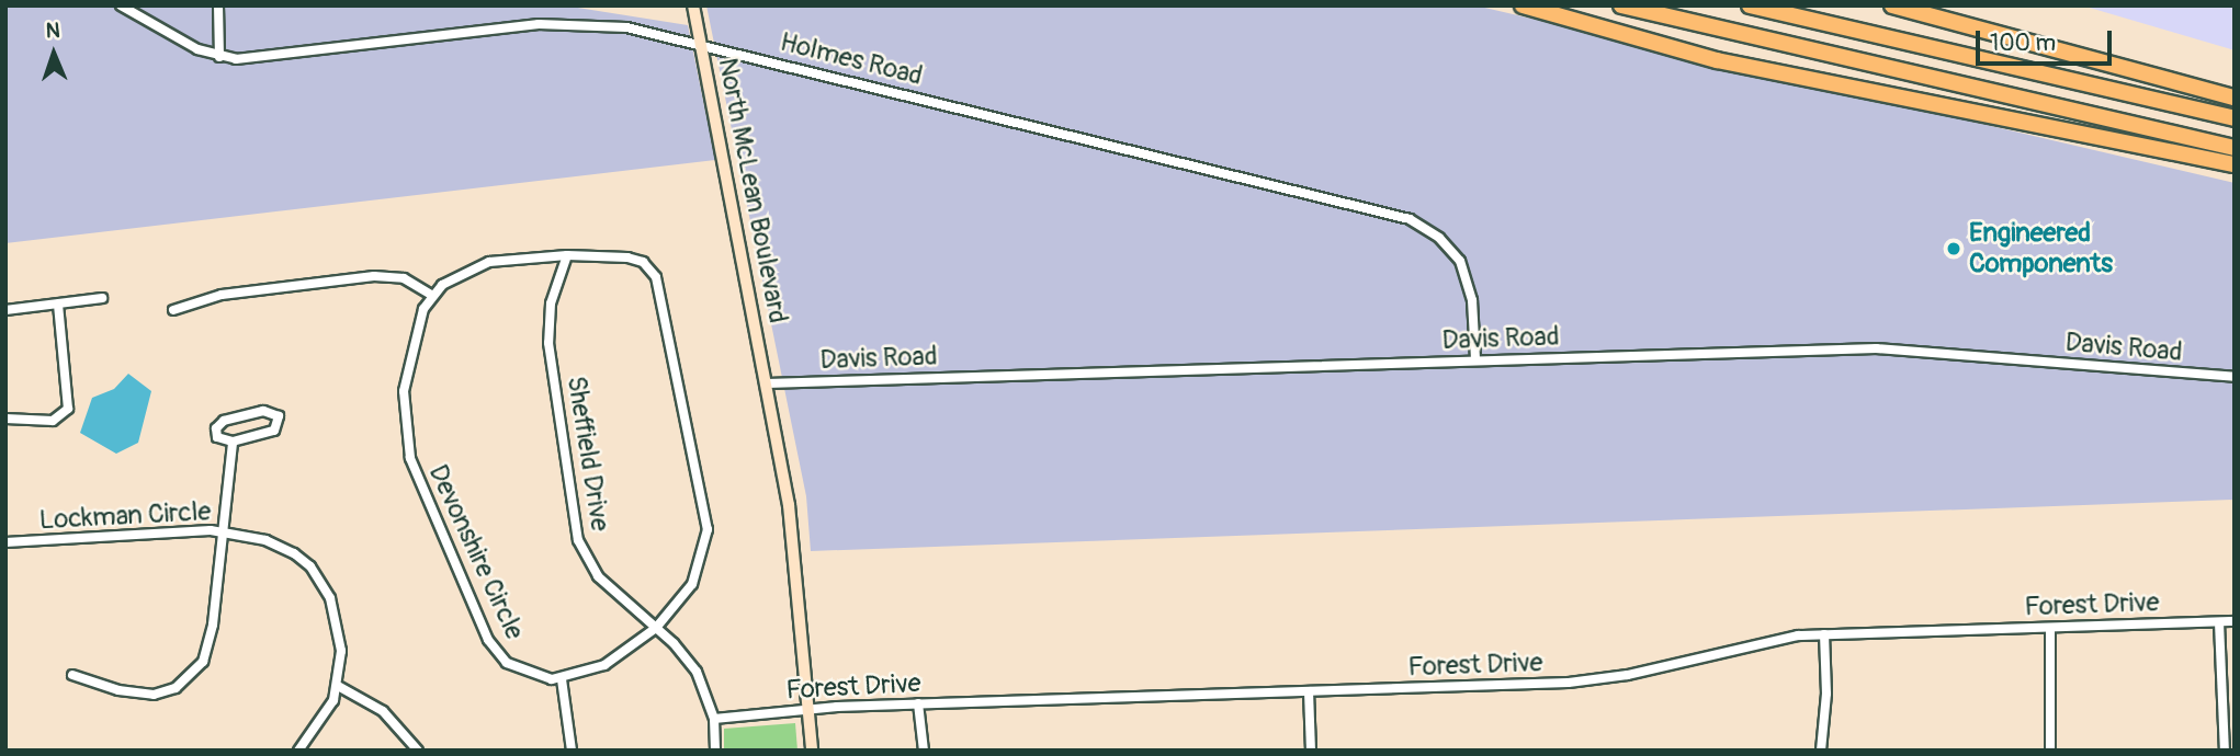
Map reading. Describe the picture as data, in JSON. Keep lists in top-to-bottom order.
{
  "streets": {
    "main road": ["North McLean Boulevard"],
    "street": [
      "Holmes Road",
      "Davis Road",
      "Sheffield Drive",
      "Lockman Circle",
      "Devonshire Circle",
      "Forest Drive"
    ]
  },
  "crossings": [
    ["Holmes Road", "North McLean Boulevard"],
    ["Holmes Road", "Davis Road"],
    ["North McLean Boulevard", "Davis Road"],
    ["North McLean Boulevard", "Forest Drive"],
    ["Sheffield Drive", "Forest Drive"]
  ],
  "places": ["Engineered Components"],
  "scale_bar": "100 m",
  "north": "top"
}
